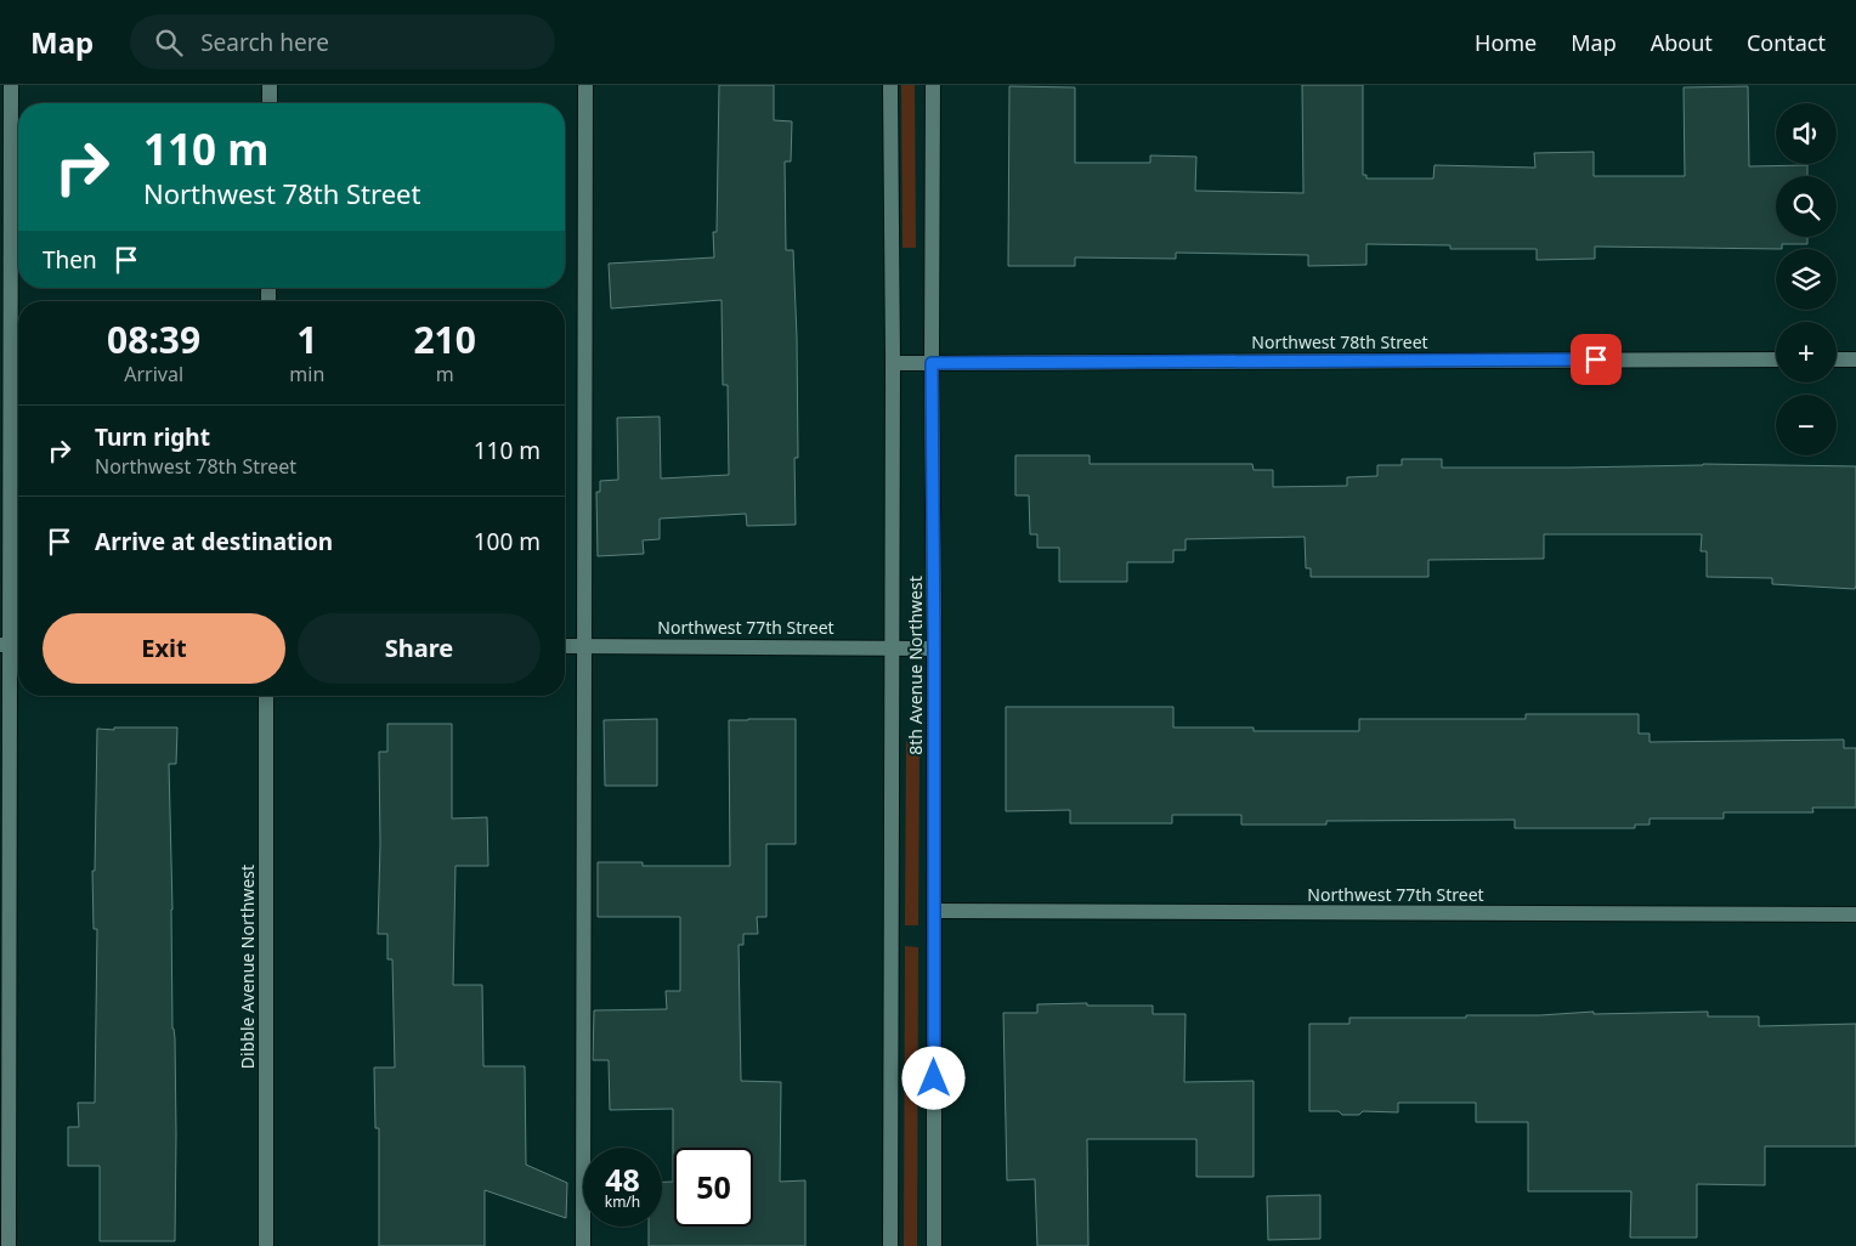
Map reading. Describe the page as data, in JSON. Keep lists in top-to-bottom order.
{
  "streets": {
    "street": [
      "Northwest 78th Street",
      "Northwest 77th Street",
      "8th Avenue Northwest",
      "Dibble Avenue Northwest"
    ]
  },
  "crossings": [
    ["Northwest 78th Street", "8th Avenue Northwest"],
    ["Northwest 77th Street", "8th Avenue Northwest"]
  ],
  "page": {
    "header": "Map",
    "search": "Search here",
    "nav": [
      "Home",
      "Map",
      "About",
      "Contact"
    ],
    "map_buttons": ["+", "−"],
    "turn": ["110 m", "Northwest 78th Street"],
    "then": "Then",
    "eta": [
      "08:39",
      "Arrival",
      "1",
      "min",
      "210",
      "m"
    ],
    "list": [
      {
        "name": "Turn right",
        "note": "Northwest 78th Street",
        "value": "110 m"
      },
      {
        "name": "Arrive at destination",
        "value": "100 m"
      }
    ],
    "buttons": ["Exit", "Share"],
    "speed": "48 km/h",
    "limit": "50"
  }
}
